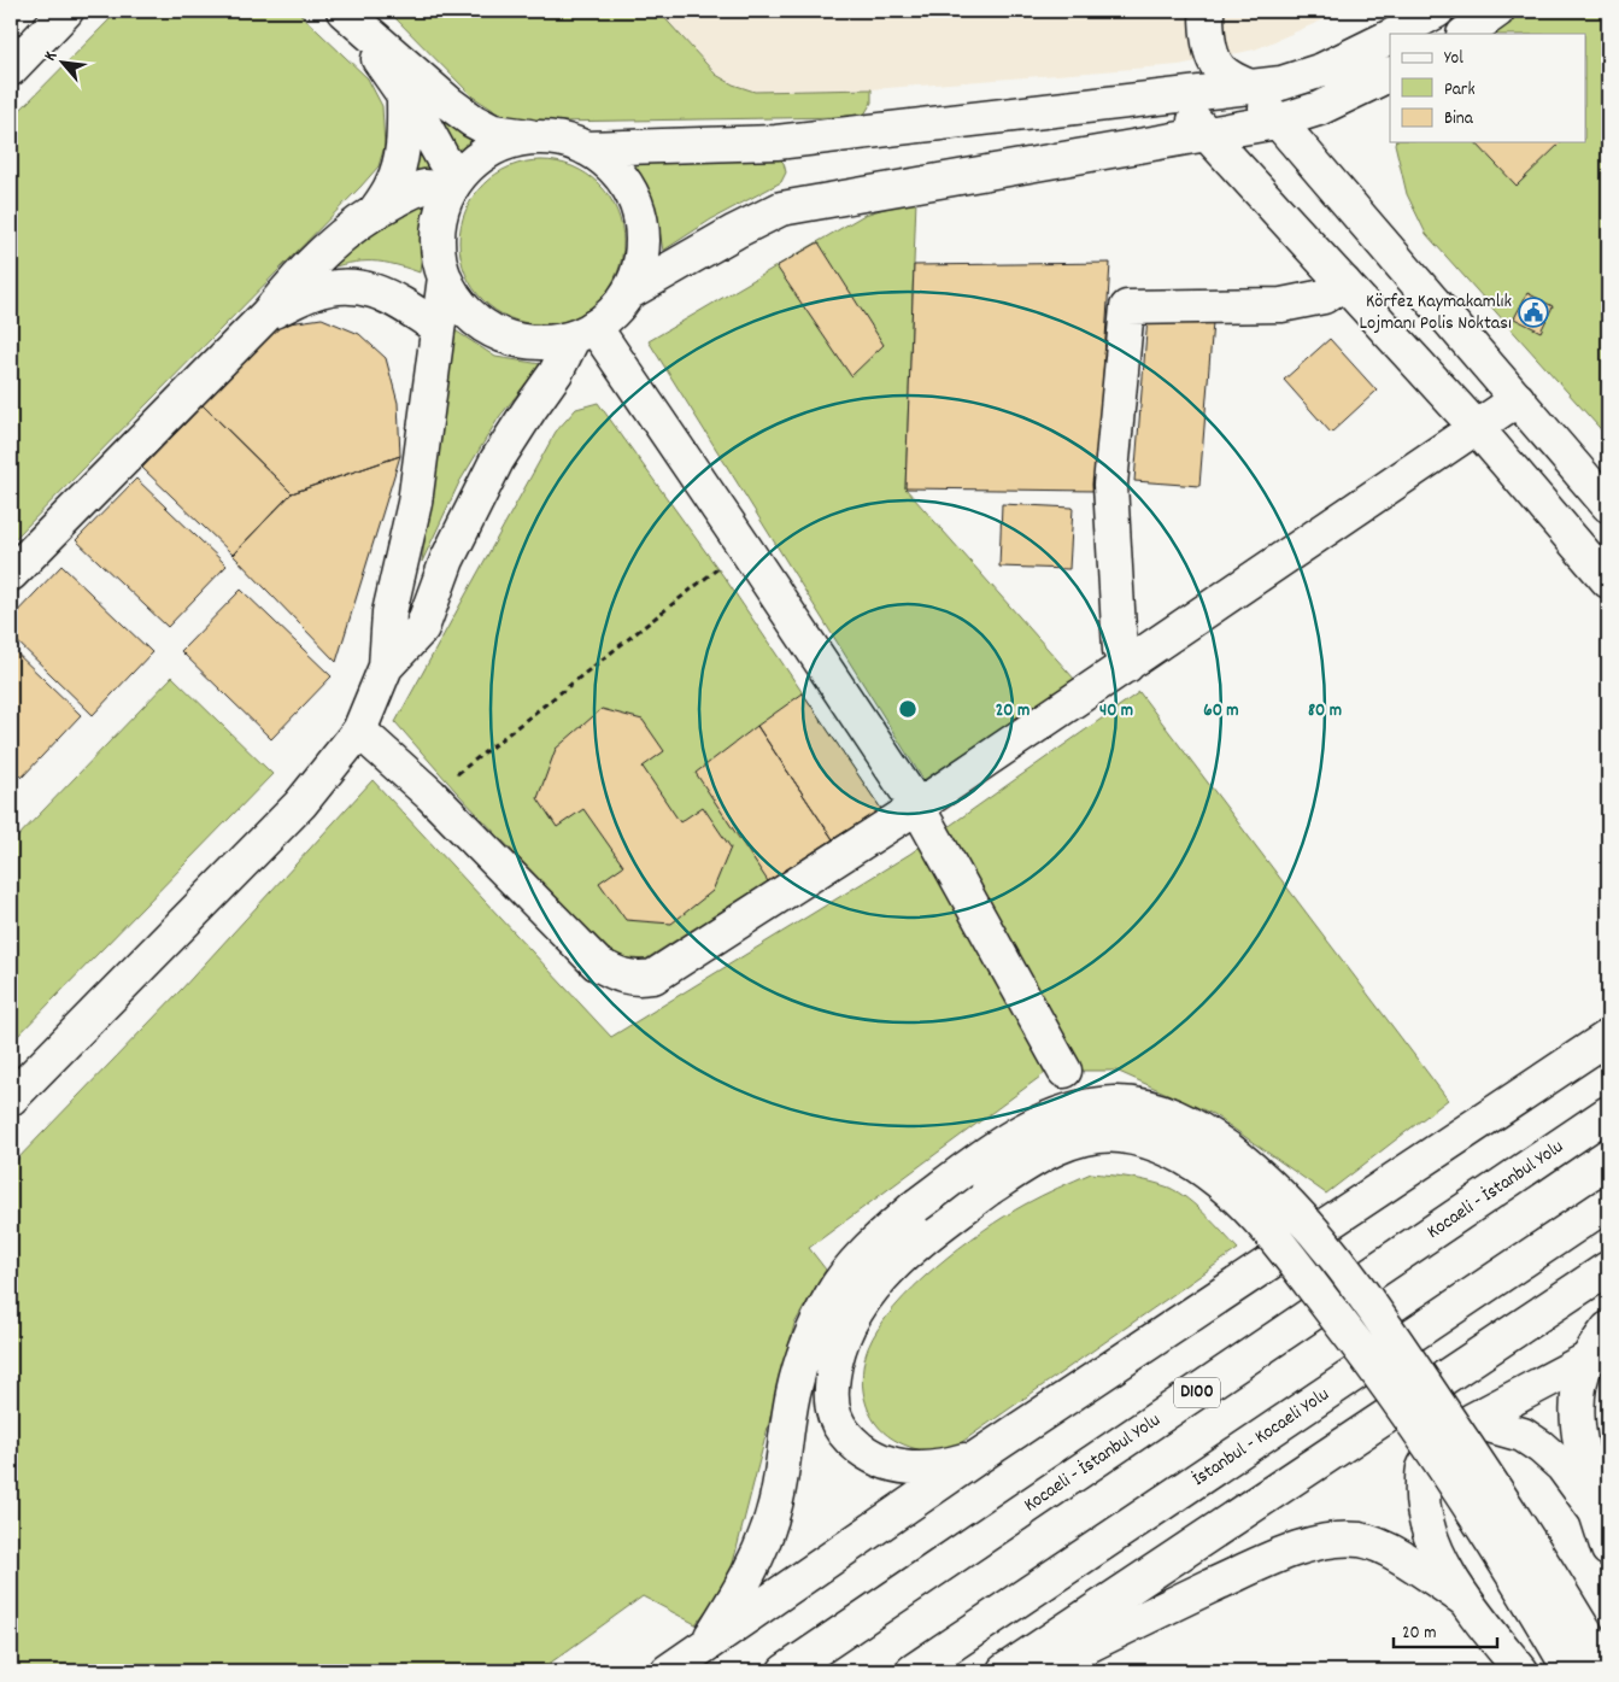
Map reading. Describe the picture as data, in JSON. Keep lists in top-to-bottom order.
{
  "streets": {
    "main road": ["Kocaeli - İstanbul Yolu", "D100", "İstanbul - Kocaeli Yolu"]
  },
  "places": {
    "public building": ["Körfez Kaymakamlık Lojmanı Polis Noktası"]
  },
  "legend": ["Yol", "Park", "Bina"],
  "scale_bar": "20 m",
  "north": "top left",
  "rings": [
    "20 m",
    "40 m",
    "60 m",
    "80 m"
  ]
}
